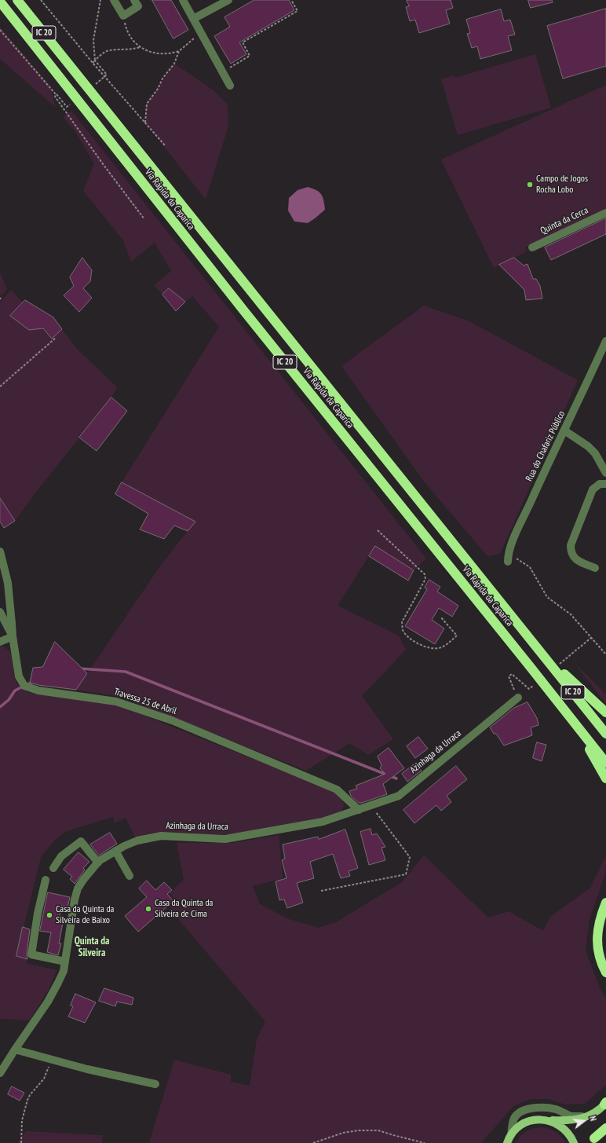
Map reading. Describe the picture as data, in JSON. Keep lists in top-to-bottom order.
{
  "streets": {
    "highway": ["IC 20", "Via Rápida da Caparica"],
    "street": [
      "Quinta da Cerca",
      "Rua do Chafariz Público",
      "Travessa 25 de Abril",
      "Azinhaga da Urraca"
    ]
  },
  "crossings": [
    ["Travessa 25 de Abril", "Azinhaga da Urraca"]
  ],
  "districts": ["Quinta da Silveira"],
  "places": ["Campo de Jogos Rocha Lobo", "Casa da Quinta da Silveira de Cima", "Casa da Quinta da Silveira de Baixo"],
  "north": "right"
}
